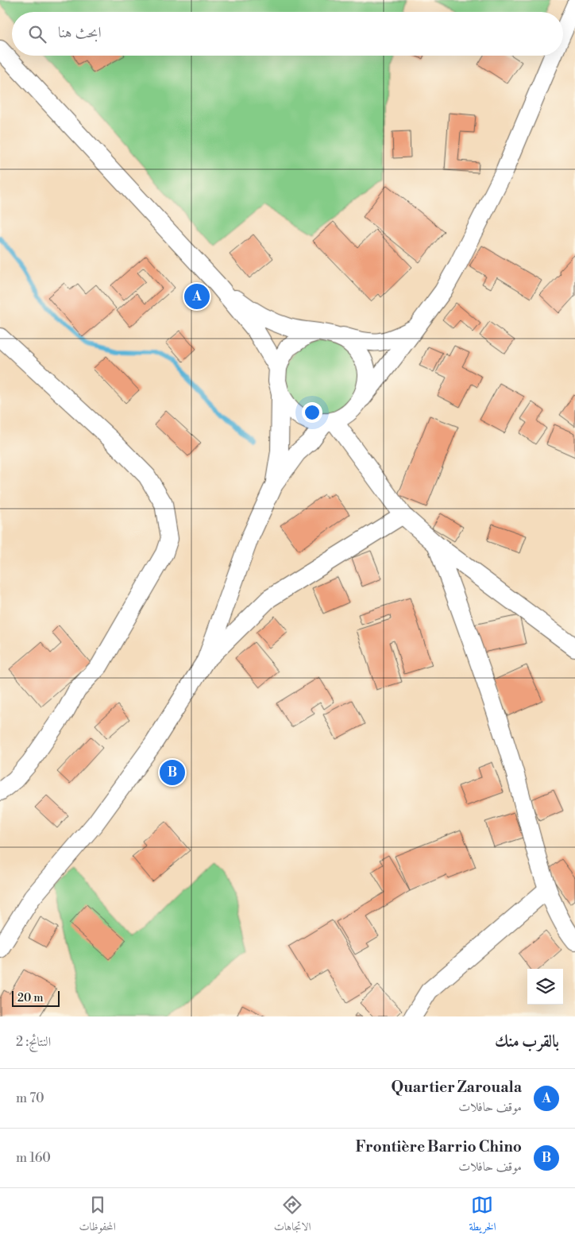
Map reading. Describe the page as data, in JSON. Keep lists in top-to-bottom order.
{
  "scale_bar": "20 m",
  "page": {
    "search": "ابحث هنا",
    "pins": ["A", "B"],
    "scale": "20 m",
    "heading": ["بالقرب منك", "النتائج: 2"],
    "list": [
      {
        "mark": "A",
        "name": "Quartier Zarouala",
        "note": "موقف حافلات",
        "value": "70 m"
      },
      {
        "mark": "B",
        "name": "Frontière Barrio Chino",
        "note": "موقف حافلات",
        "value": "160 m"
      }
    ],
    "nav": ["الخريطة", "الاتجاهات", "المحفوظات"]
  }
}
